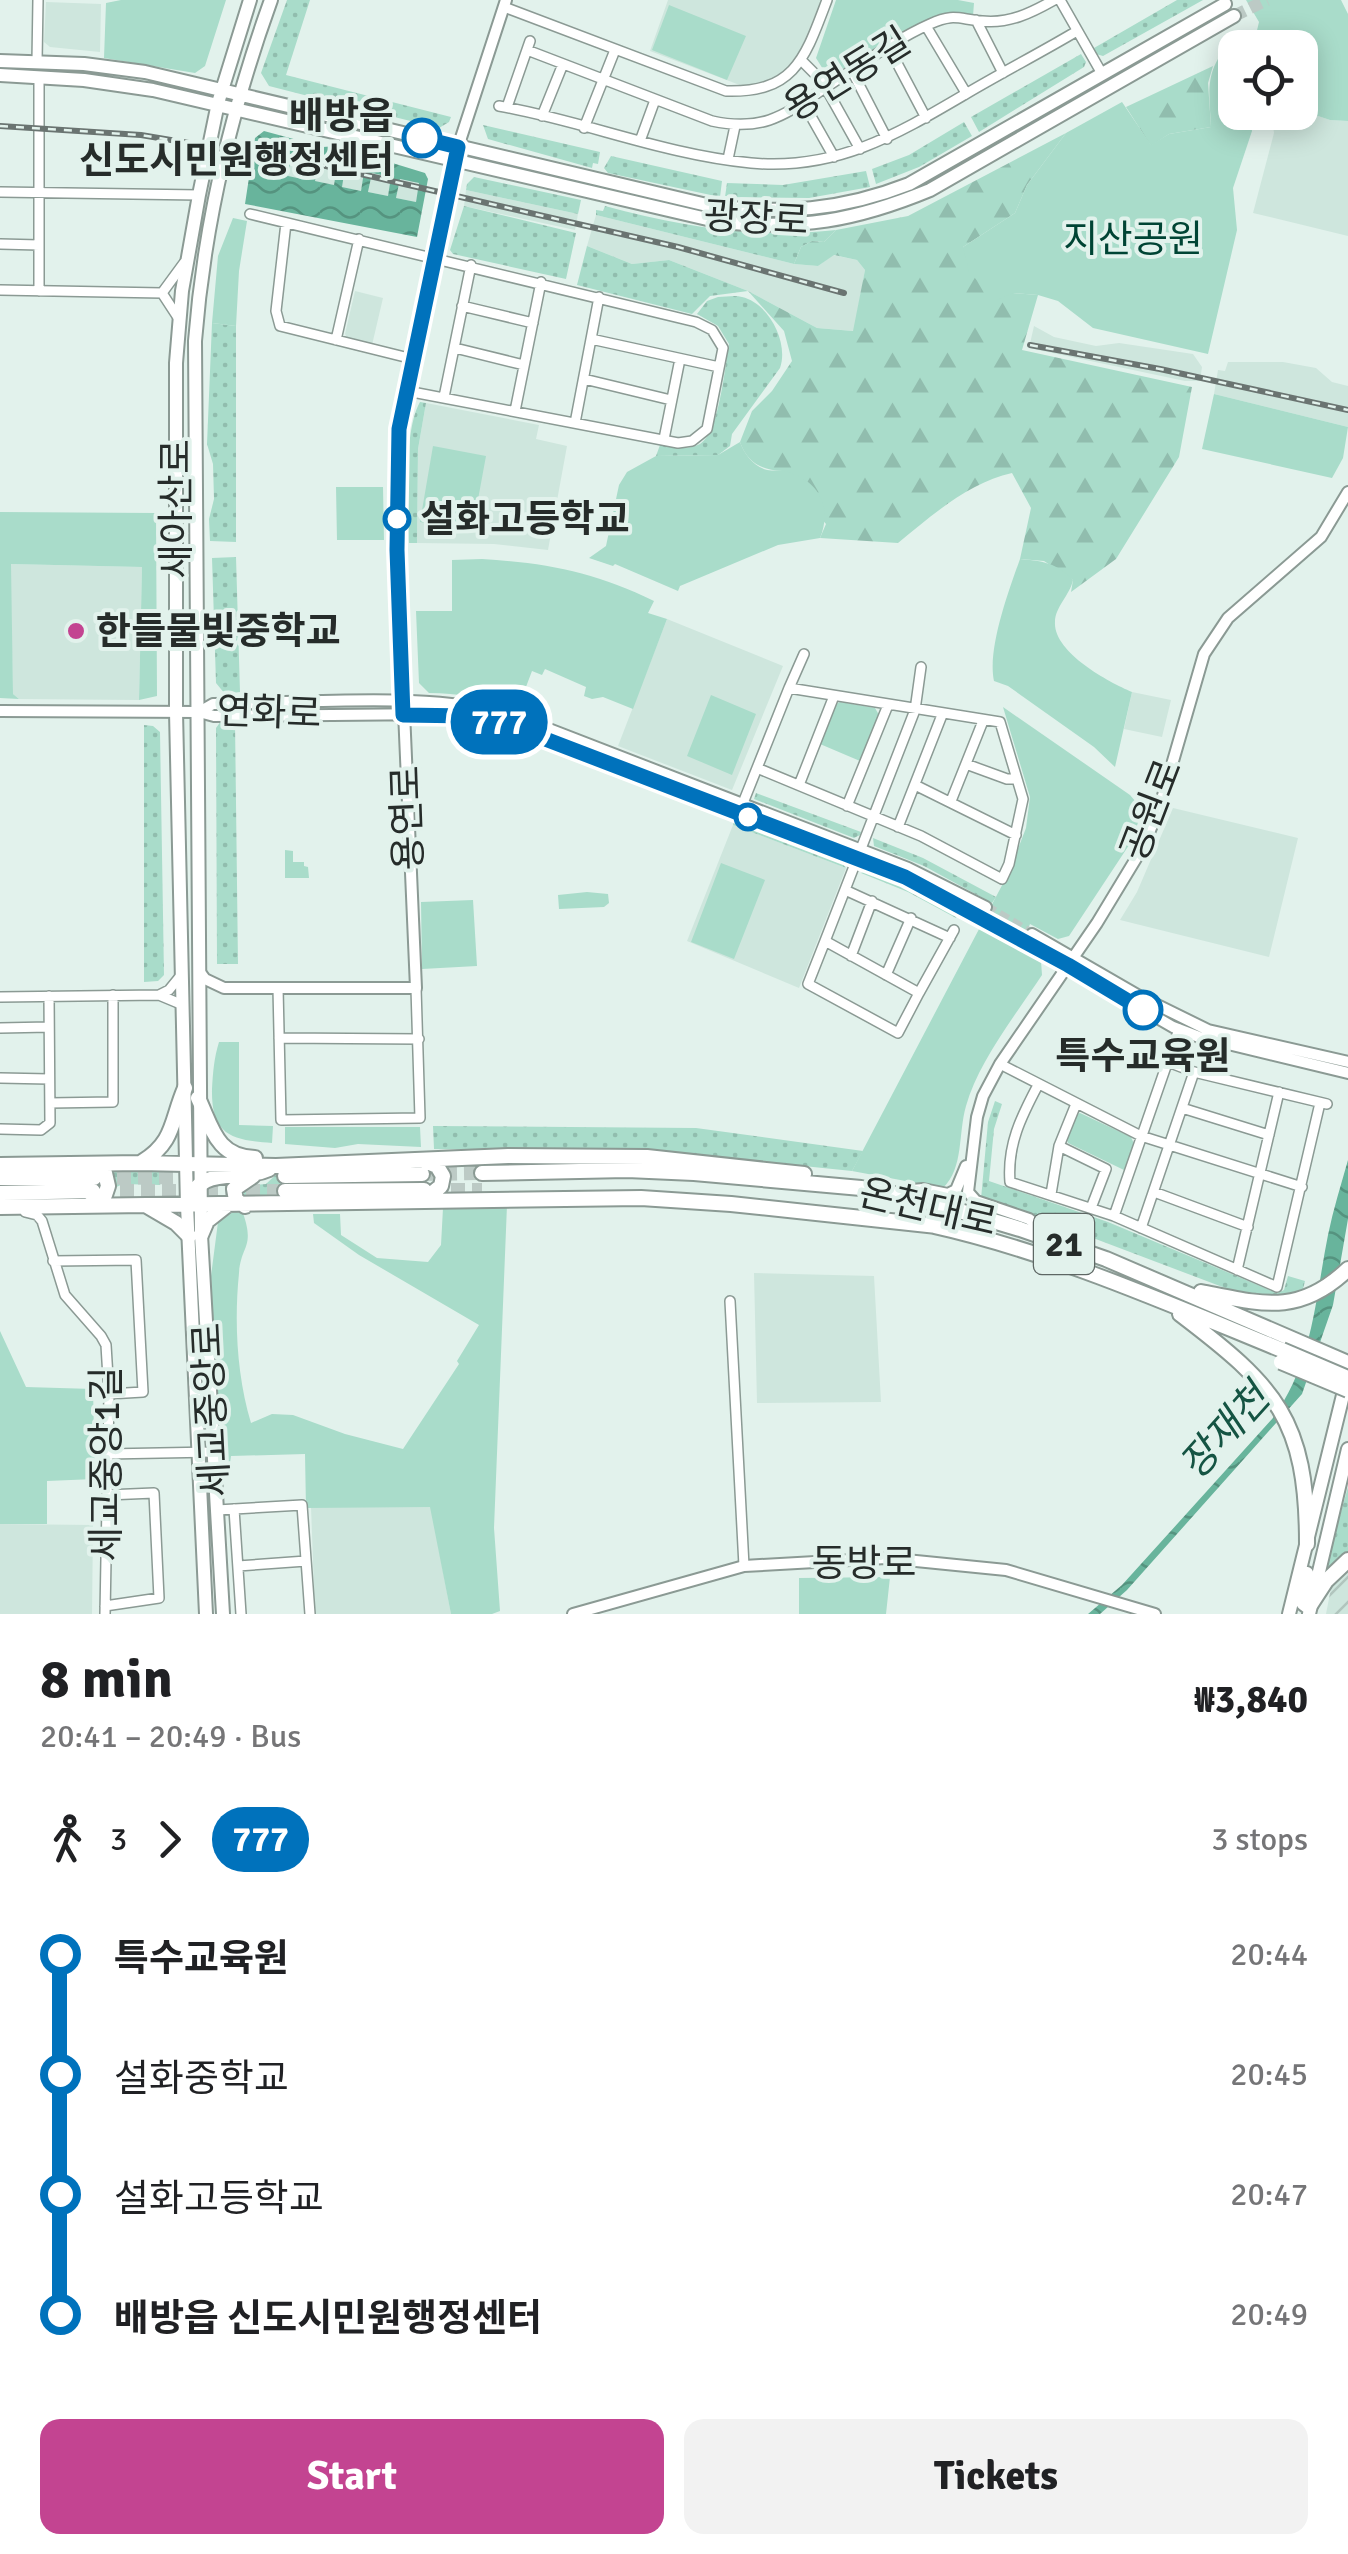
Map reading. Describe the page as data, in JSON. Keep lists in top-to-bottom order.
{
  "streets": {
    "highway": ["온천대로", "21"],
    "main road": ["광장로", "새아산로", "세교중앙로"],
    "street": [
      "용연동길",
      "연화로",
      "공원로",
      "용연로",
      "세교중앙1길",
      "동방로"
    ]
  },
  "crossings": [
    ["용연동길", "광장로"],
    ["용연동길", "용연로"],
    ["광장로", "새아산로"],
    ["광장로", "용연로"],
    ["새아산로", "연화로"],
    ["새아산로", "세교중앙로"],
    ["연화로", "용연로"]
  ],
  "water": ["장재천"],
  "parks": ["지산공원"],
  "places": [
    "배방읍 신도시민원행정센터",
    "설화고등학교",
    "한들물빛중학교",
    "특수교육원"
  ],
  "lines": ["bus line 777"],
  "page": {
    "on_map": "777",
    "heading": ["8 min", "20:41 – 20:49 · Bus", "₩3,840"],
    "legs": ["3", "777", "3 stops"],
    "list": [
      {
        "name": "특수교육원",
        "value": "20:44"
      },
      {
        "name": "설화중학교",
        "value": "20:45"
      },
      {
        "name": "설화고등학교",
        "value": "20:47"
      },
      {
        "name": "배방읍 신도시민원행정센터",
        "value": "20:49"
      }
    ],
    "buttons": ["Start", "Tickets"]
  }
}
